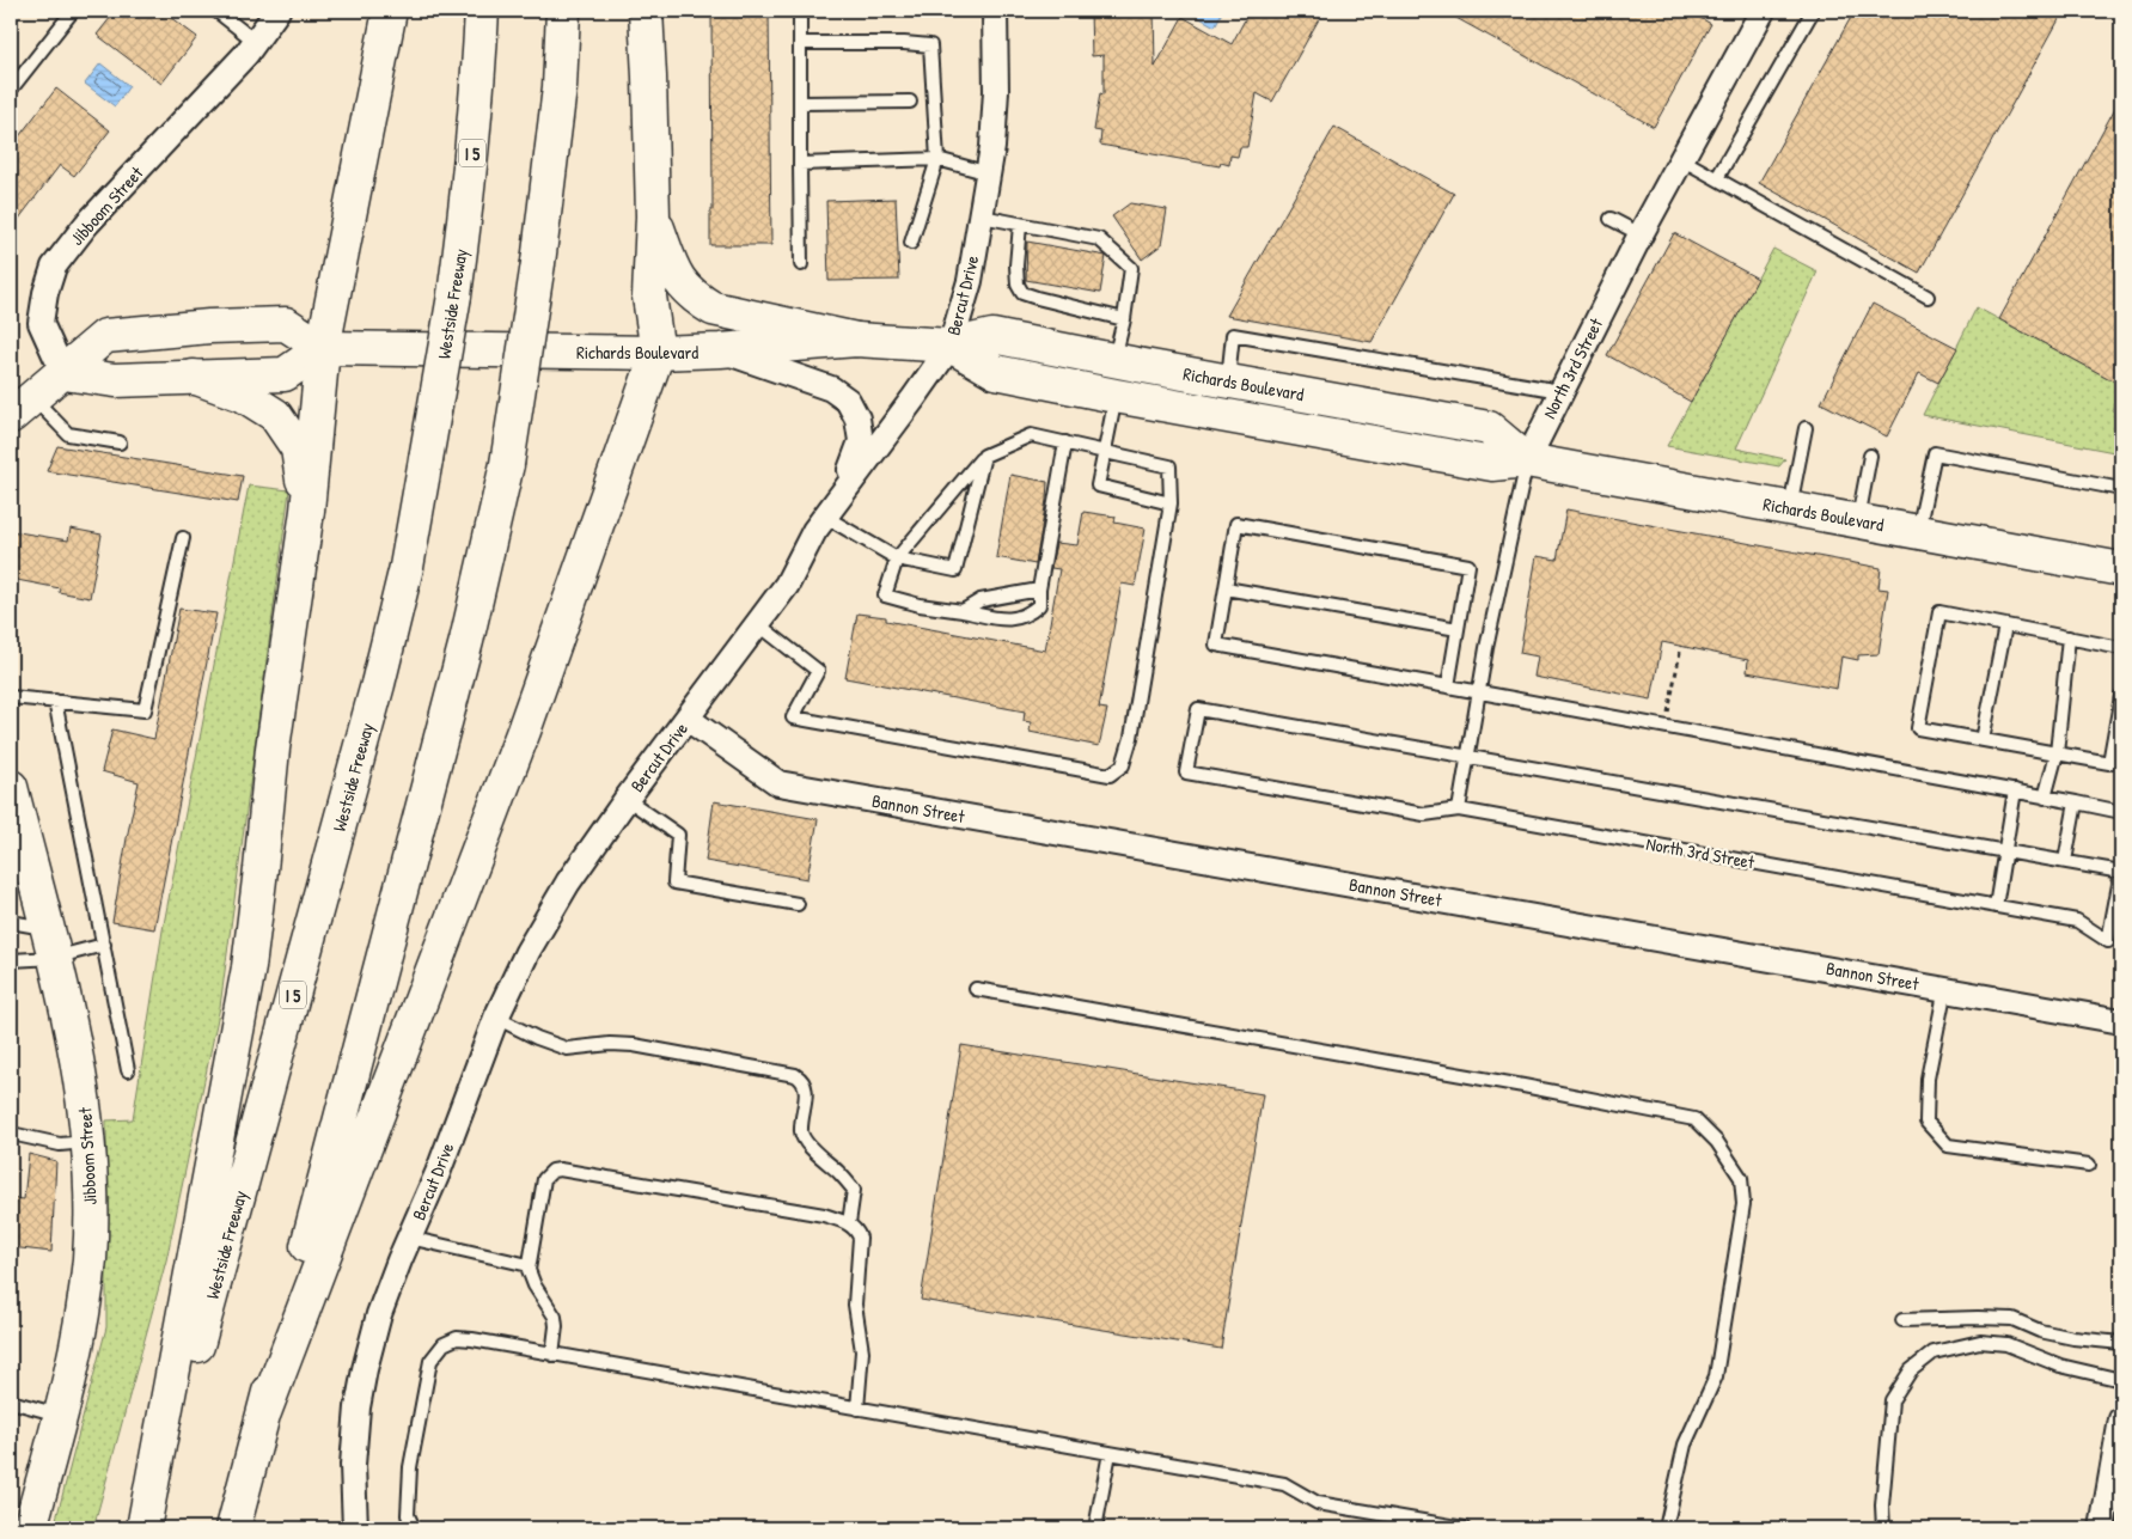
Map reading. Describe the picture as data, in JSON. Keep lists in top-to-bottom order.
{
  "streets": {
    "main road": [
      "I 5",
      "Jibboom Street",
      "Westside Freeway",
      "Richards Boulevard"
    ],
    "street": ["Bercut Drive", "North 3rd Street", "Bannon Street"]
  },
  "crossings": [
    ["Bercut Drive", "Richards Boulevard"],
    ["Bercut Drive", "Bannon Street"],
    ["Richards Boulevard", "North 3rd Street"]
  ]
}
